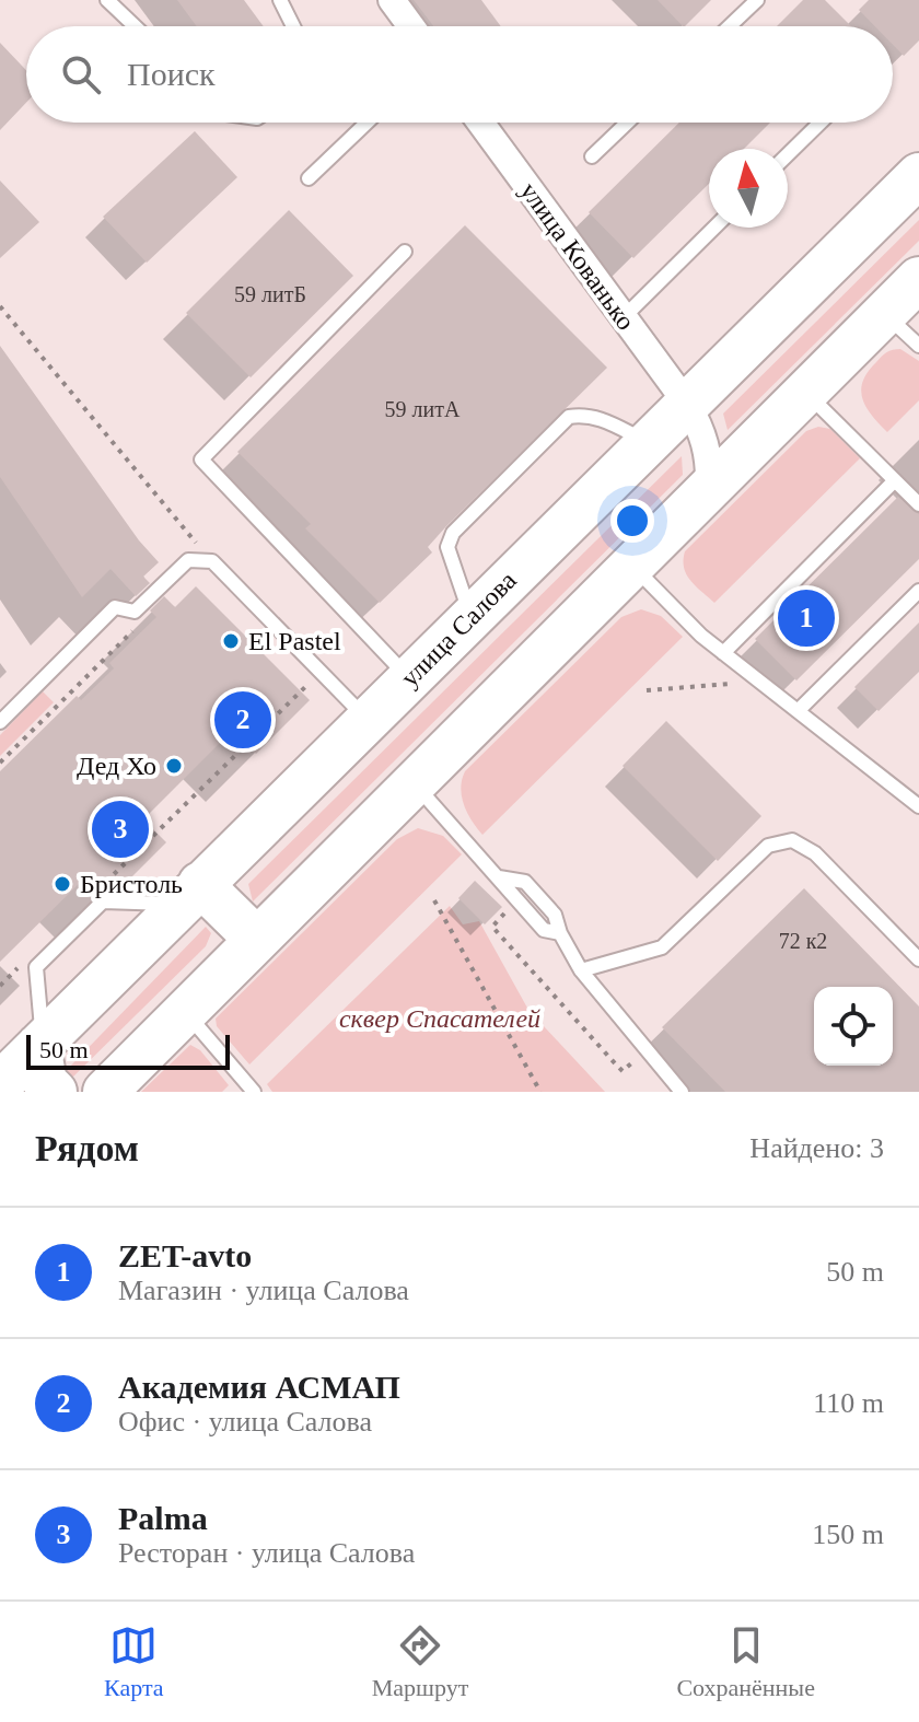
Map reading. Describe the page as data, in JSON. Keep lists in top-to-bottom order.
{
  "streets": {
    "main road": ["улица Салова"],
    "street": ["улица Кованько"]
  },
  "crossings": [
    ["улица Кованько", "улица Салова"]
  ],
  "parks": ["cквер Спасателей"],
  "places": ["El Pastel", "Дед Хо", "Бристоль"],
  "house_numbers": ["59 литБ", "59 литА", "72 к2"],
  "scale_bar": "50 m",
  "north": "top",
  "page": {
    "search": "Поиск",
    "pins": ["1", "2", "3"],
    "scale": "50 m",
    "heading": ["Рядом", "Найдено: 3"],
    "list": [
      {
        "mark": "1",
        "name": "ZET-avto",
        "note": "Магазин · улица Салова",
        "value": "50 m"
      },
      {
        "mark": "2",
        "name": "Академия АСМАП",
        "note": "Офис · улица Салова",
        "value": "110 m"
      },
      {
        "mark": "3",
        "name": "Palma",
        "note": "Ресторан · улица Салова",
        "value": "150 m"
      }
    ],
    "nav": ["Карта", "Маршрут", "Сохранённые"]
  }
}
